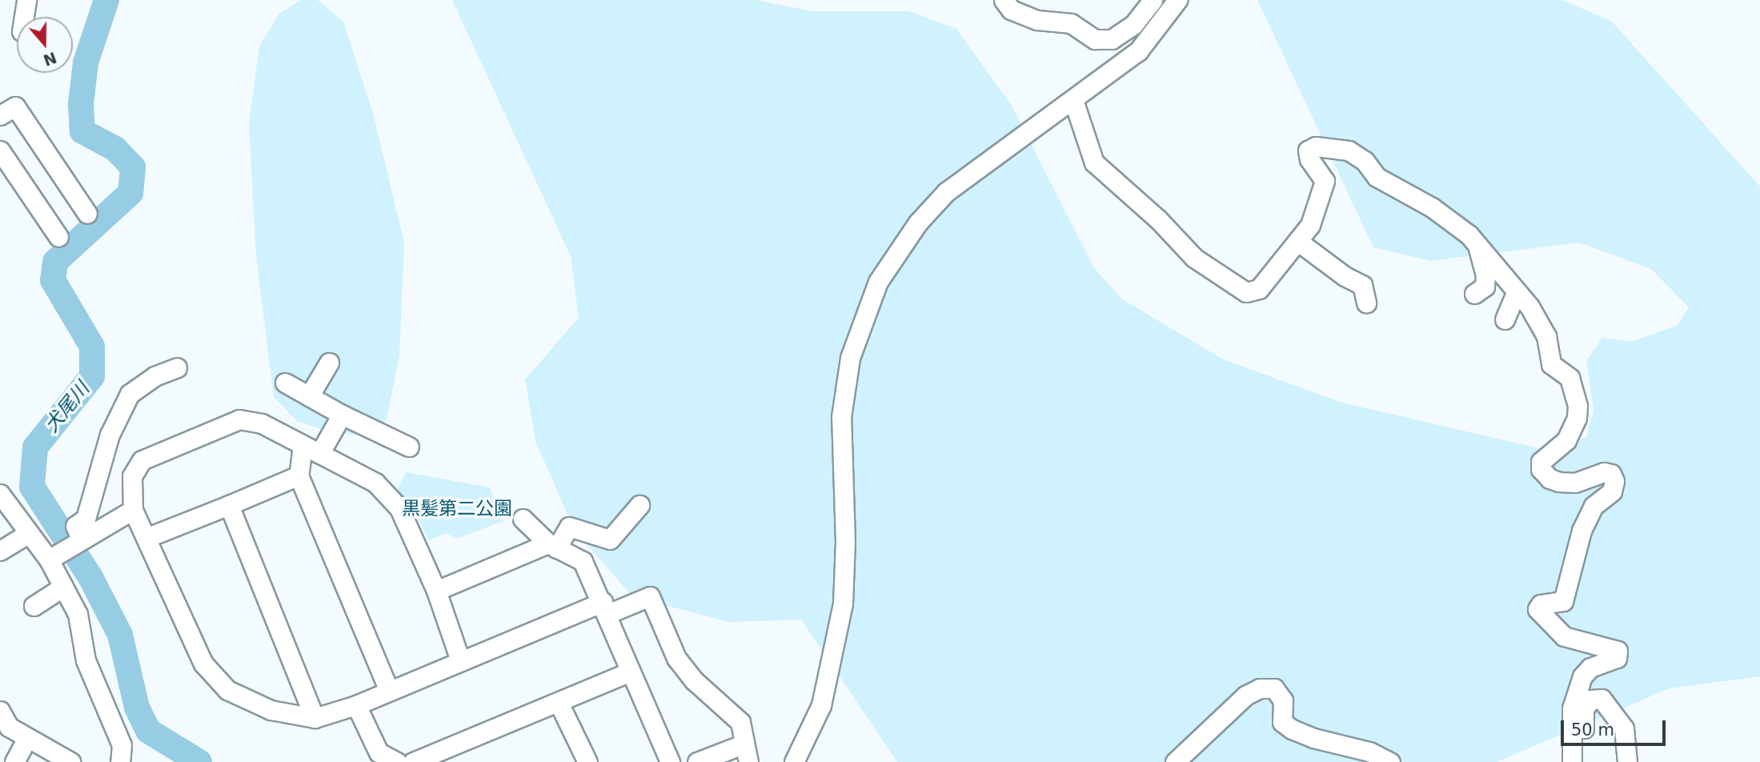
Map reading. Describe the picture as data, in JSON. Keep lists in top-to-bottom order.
{
  "water": ["犬尾川"],
  "parks": ["黒髪第二公園"],
  "scale_bar": "50 m",
  "north": "bottom"
}
